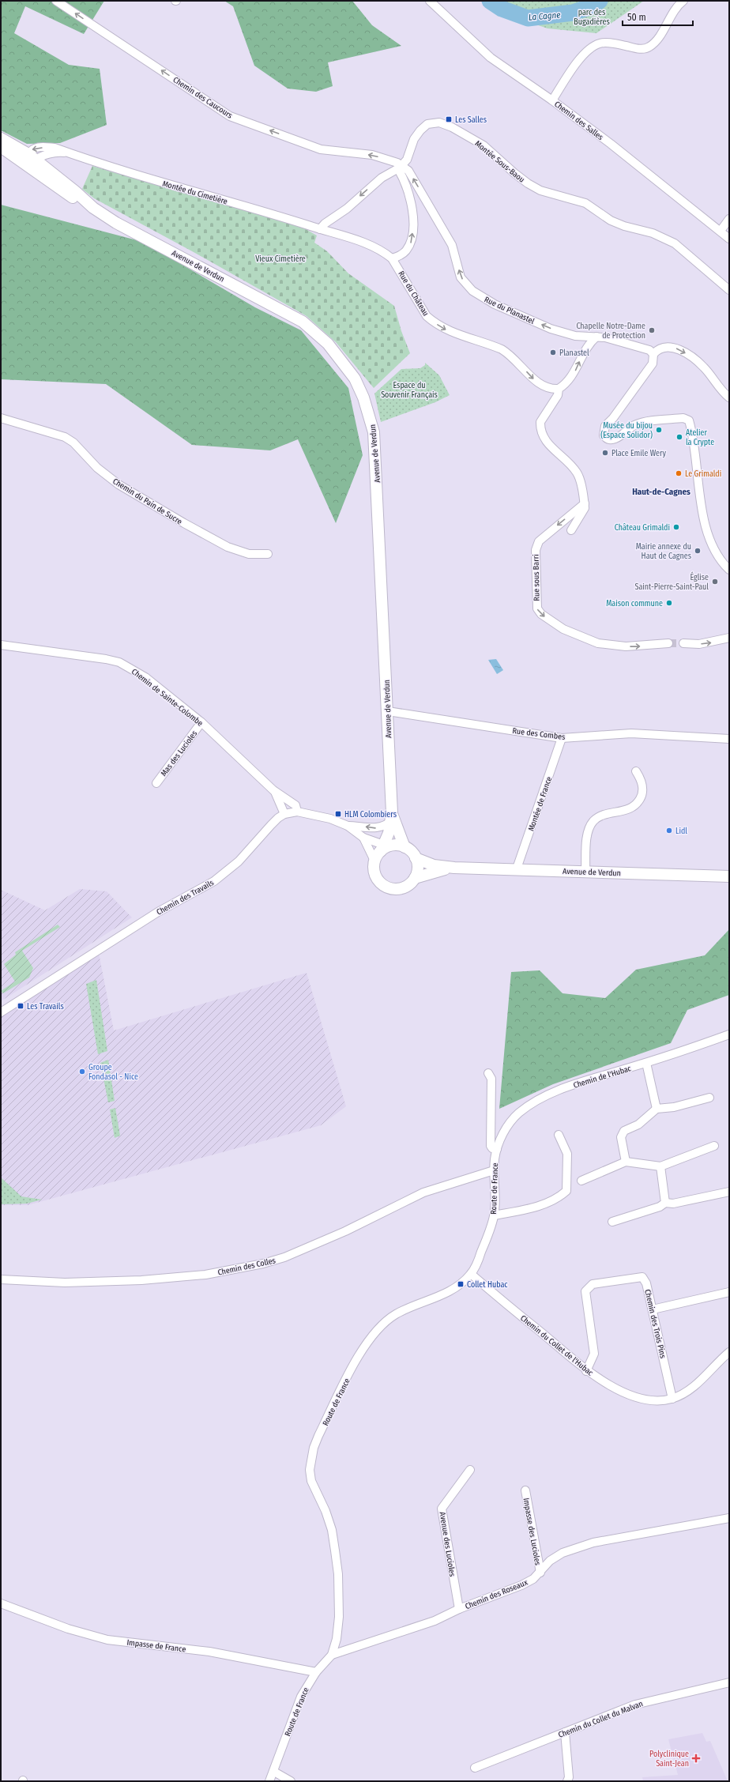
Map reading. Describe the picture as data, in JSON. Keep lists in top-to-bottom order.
{
  "streets": {
    "main road": ["Avenue de Verdun"],
    "street": [
      "Chemin des Caucours",
      "Chemin des Salles",
      "Montée Sous-Baou",
      "Montée du Cimetière",
      "Rue du Château",
      "Rue du Planastel",
      "Chemin du Pain de Sucre",
      "Rue sous Barri",
      "Chemin de Sainte-Colombe",
      "Rue des Combes",
      "Mas des Lucioles",
      "Montée de France",
      "Chemin des Travails",
      "Chemin de l'Hubac",
      "Route de France",
      "Chemin des Colles",
      "Chemin des Trois Pins",
      "Chemin du Collet de l'Hubac",
      "Impasse des Lucioles",
      "Avenue des Lucioles",
      "Chemin des Roseaux",
      "Impasse de France",
      "Chemin du Collet du Malvan"
    ]
  },
  "crossings": [
    ["Chemin des Caucours", "Montée Sous-Baou"],
    ["Chemin des Caucours", "Rue du Planastel"],
    ["Montée Sous-Baou", "Rue du Planastel"],
    ["Montée du Cimetière", "Avenue de Verdun"],
    ["Montée du Cimetière", "Rue du Château"],
    ["Avenue de Verdun", "Rue des Combes"],
    ["Avenue de Verdun", "Montée de France"],
    ["Avenue de Verdun", "Chemin des Travails"],
    ["Chemin de Sainte-Colombe", "Mas des Lucioles"],
    ["Chemin de Sainte-Colombe", "Chemin des Travails"],
    ["Rue des Combes", "Montée de France"],
    ["Chemin de l'Hubac", "Route de France"],
    ["Route de France", "Chemin des Colles"],
    ["Route de France", "Chemin du Collet de l'Hubac"],
    ["Route de France", "Chemin des Roseaux"],
    ["Route de France", "Impasse de France"],
    ["Chemin des Trois Pins", "Chemin du Collet de l'Hubac"],
    ["Impasse des Lucioles", "Chemin des Roseaux"],
    ["Avenue des Lucioles", "Chemin des Roseaux"]
  ],
  "one_way": ["Chemin des Caucours", "Rue du Château", "Rue du Planastel"],
  "districts": ["Haut-de-Cagnes"],
  "water": ["La Cagne"],
  "parks": ["parc des Bugadières", "Vieux Cimetière", "Espace du Souvenir Français"],
  "places": {
    "transit": [
      "Les Salles",
      "HLM Colombiers",
      "Les Travails",
      "Collet Hubac"
    ],
    "other": [
      "Chapelle Notre-Dame de Protection",
      "Planastel",
      "Musée du bijou (Espace Solidor)",
      "Atelier la Crypte",
      "Place Emile Wery",
      "Le Grimaldi",
      "Château Grimaldi",
      "Mairie annexe du Haut de Cagnes",
      "Église Saint-Pierre-Saint-Paul",
      "Maison commune",
      "Lidl",
      "Groupe Fondasol - Nice"
    ],
    "health": ["Polyclinique Saint-Jean"]
  },
  "scale_bar": "50 m"
}
